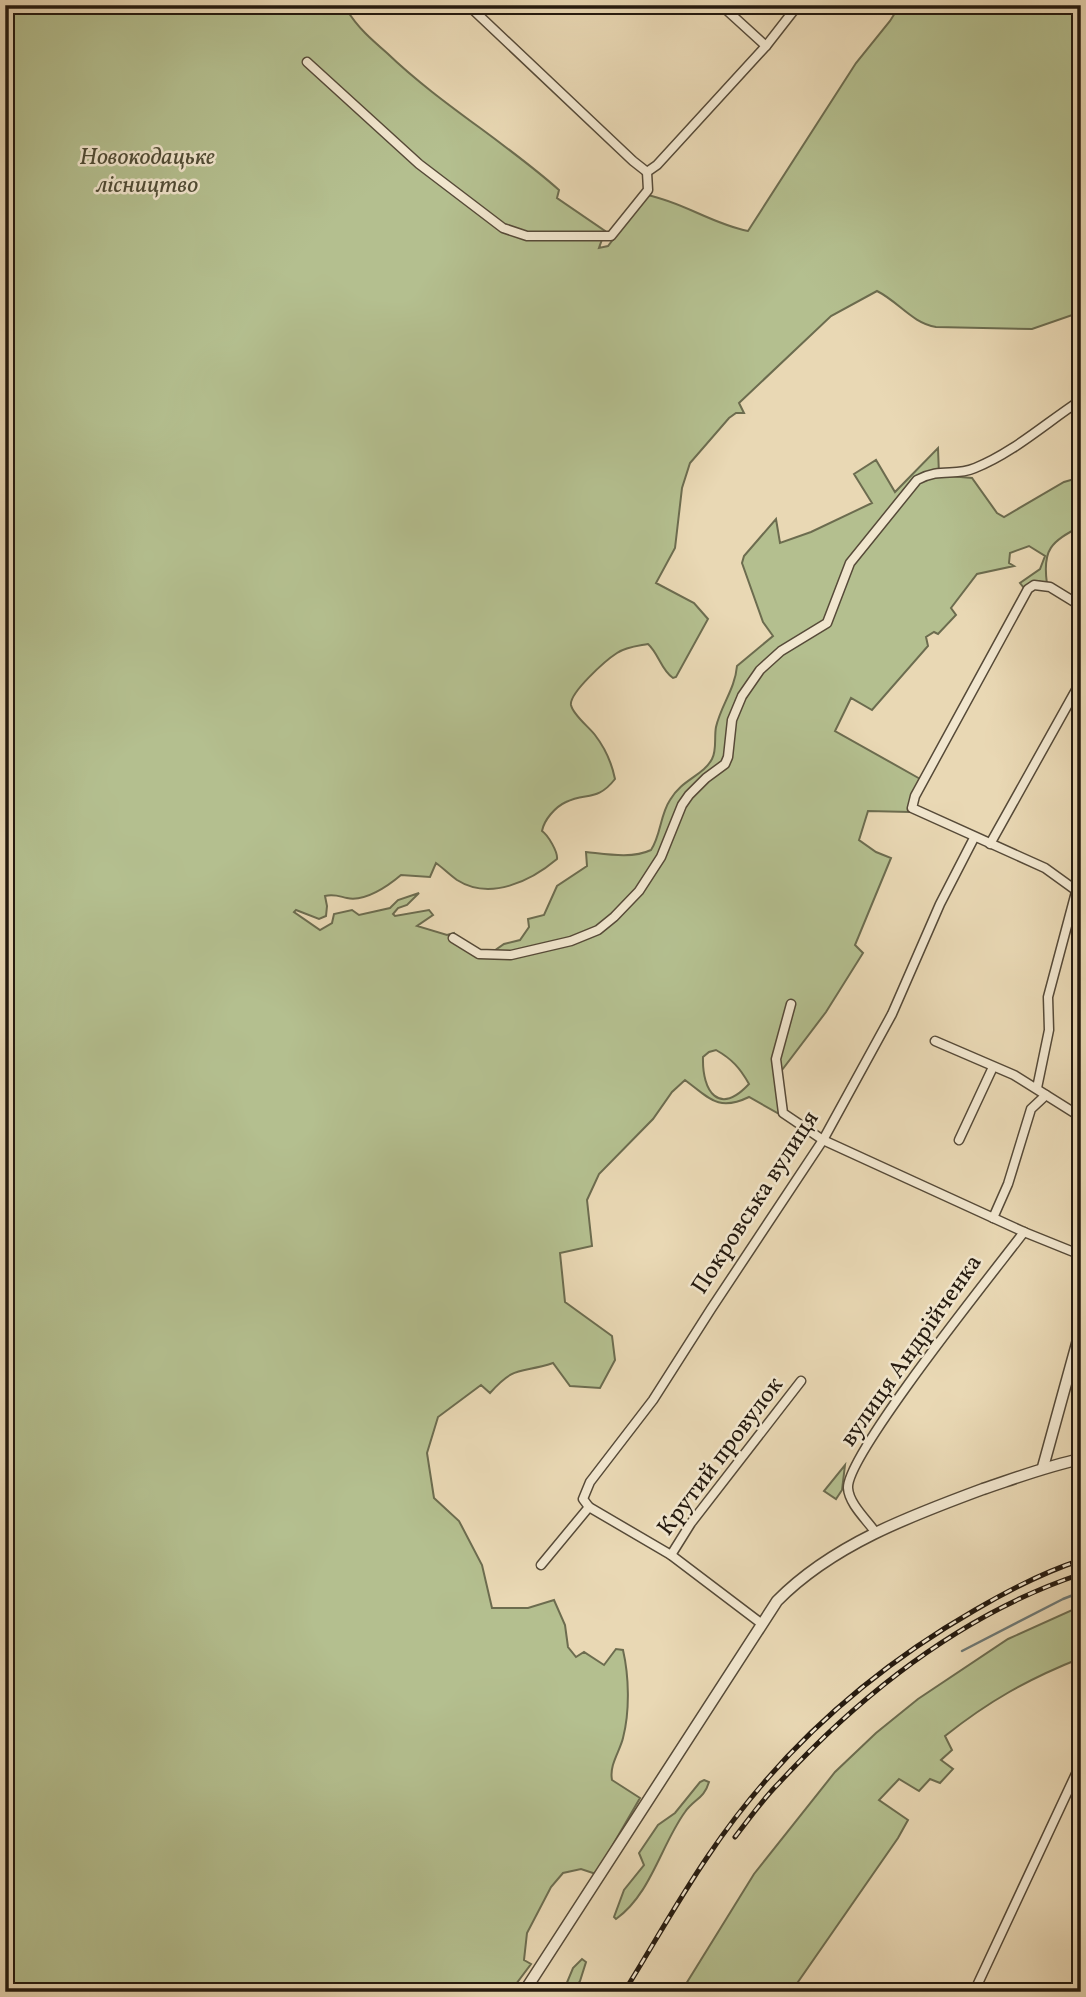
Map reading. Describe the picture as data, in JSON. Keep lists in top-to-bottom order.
{
  "streets": {
    "street": ["Покровська вулиця", "вулиця Андрійченка", "Крутий провулок"]
  },
  "crossings": [
    ["Покровська вулиця", "Крутий провулок"]
  ],
  "parks": ["Новокодацьке лісництво"]
}
